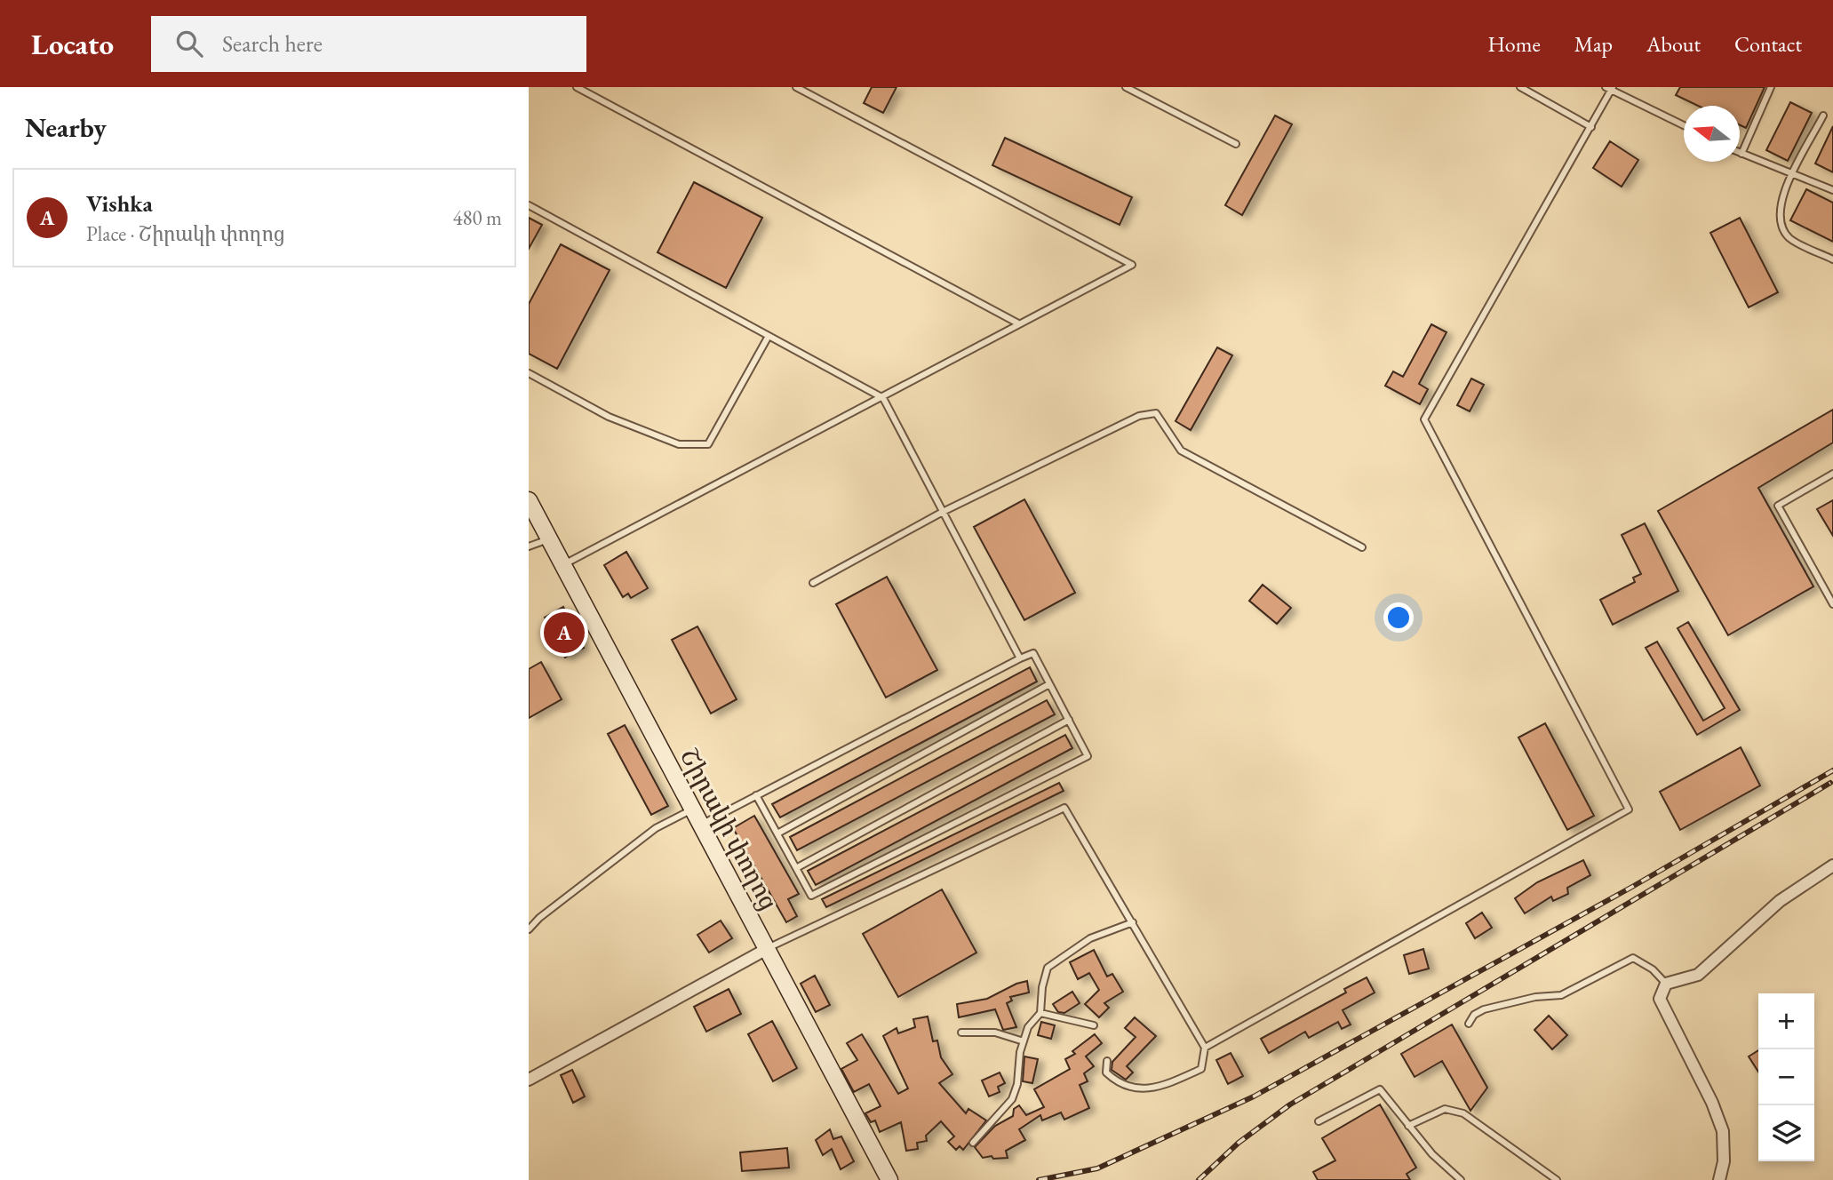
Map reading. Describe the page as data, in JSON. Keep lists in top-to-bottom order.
{
  "streets": {
    "main road": ["Շիրակի փողոց"]
  },
  "north": "left",
  "page": {
    "header": "Locato",
    "search": "Search here",
    "nav": [
      "Home",
      "Map",
      "About",
      "Contact"
    ],
    "heading": "Nearby",
    "list": [
      {
        "mark": "A",
        "name": "Vishka",
        "note": "Place · Շիրակի փողոց",
        "value": "480 m"
      }
    ],
    "pins": "A",
    "map_buttons": ["+", "−"]
  }
}
